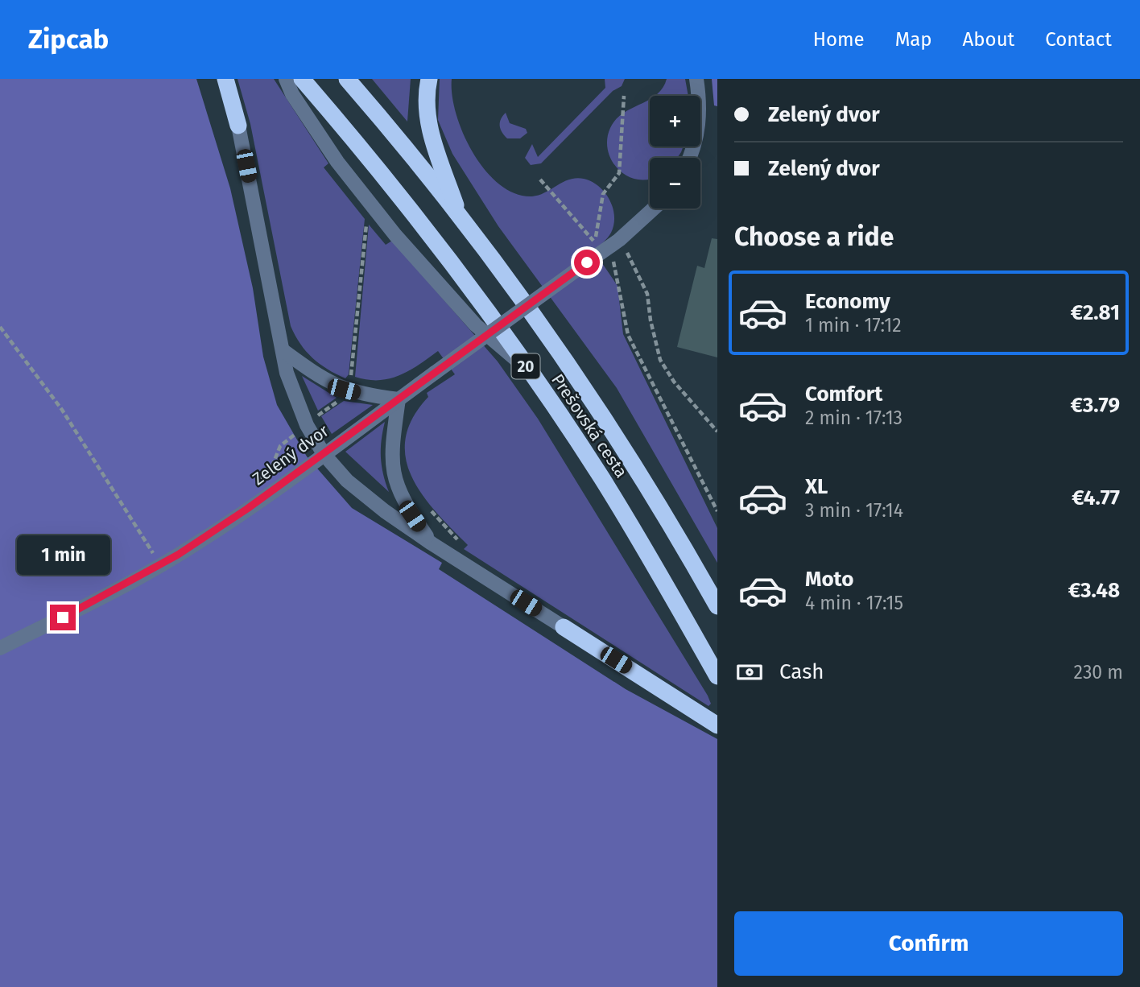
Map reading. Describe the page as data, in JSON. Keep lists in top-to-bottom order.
{
  "streets": {
    "highway": ["20", "Prešovská cesta"],
    "street": ["Zelený dvor"]
  },
  "page": {
    "header": "Zipcab",
    "nav": [
      "Home",
      "Map",
      "About",
      "Contact"
    ],
    "banner": ["Zelený dvor", "Zelený dvor"],
    "map_buttons": ["+", "−"],
    "heading": "Choose a ride",
    "list": [
      {
        "name": "Economy",
        "note": "1 min · 17:12",
        "value": "€2.81"
      },
      {
        "name": "Comfort",
        "note": "2 min · 17:13",
        "value": "€3.79"
      },
      {
        "name": "XL",
        "note": "3 min · 17:14",
        "value": "€4.77"
      },
      {
        "name": "Moto",
        "note": "4 min · 17:15",
        "value": "€3.48"
      }
    ],
    "bubble": "1 min",
    "pay": ["Cash", "230 m"],
    "buttons": "Confirm"
  }
}
